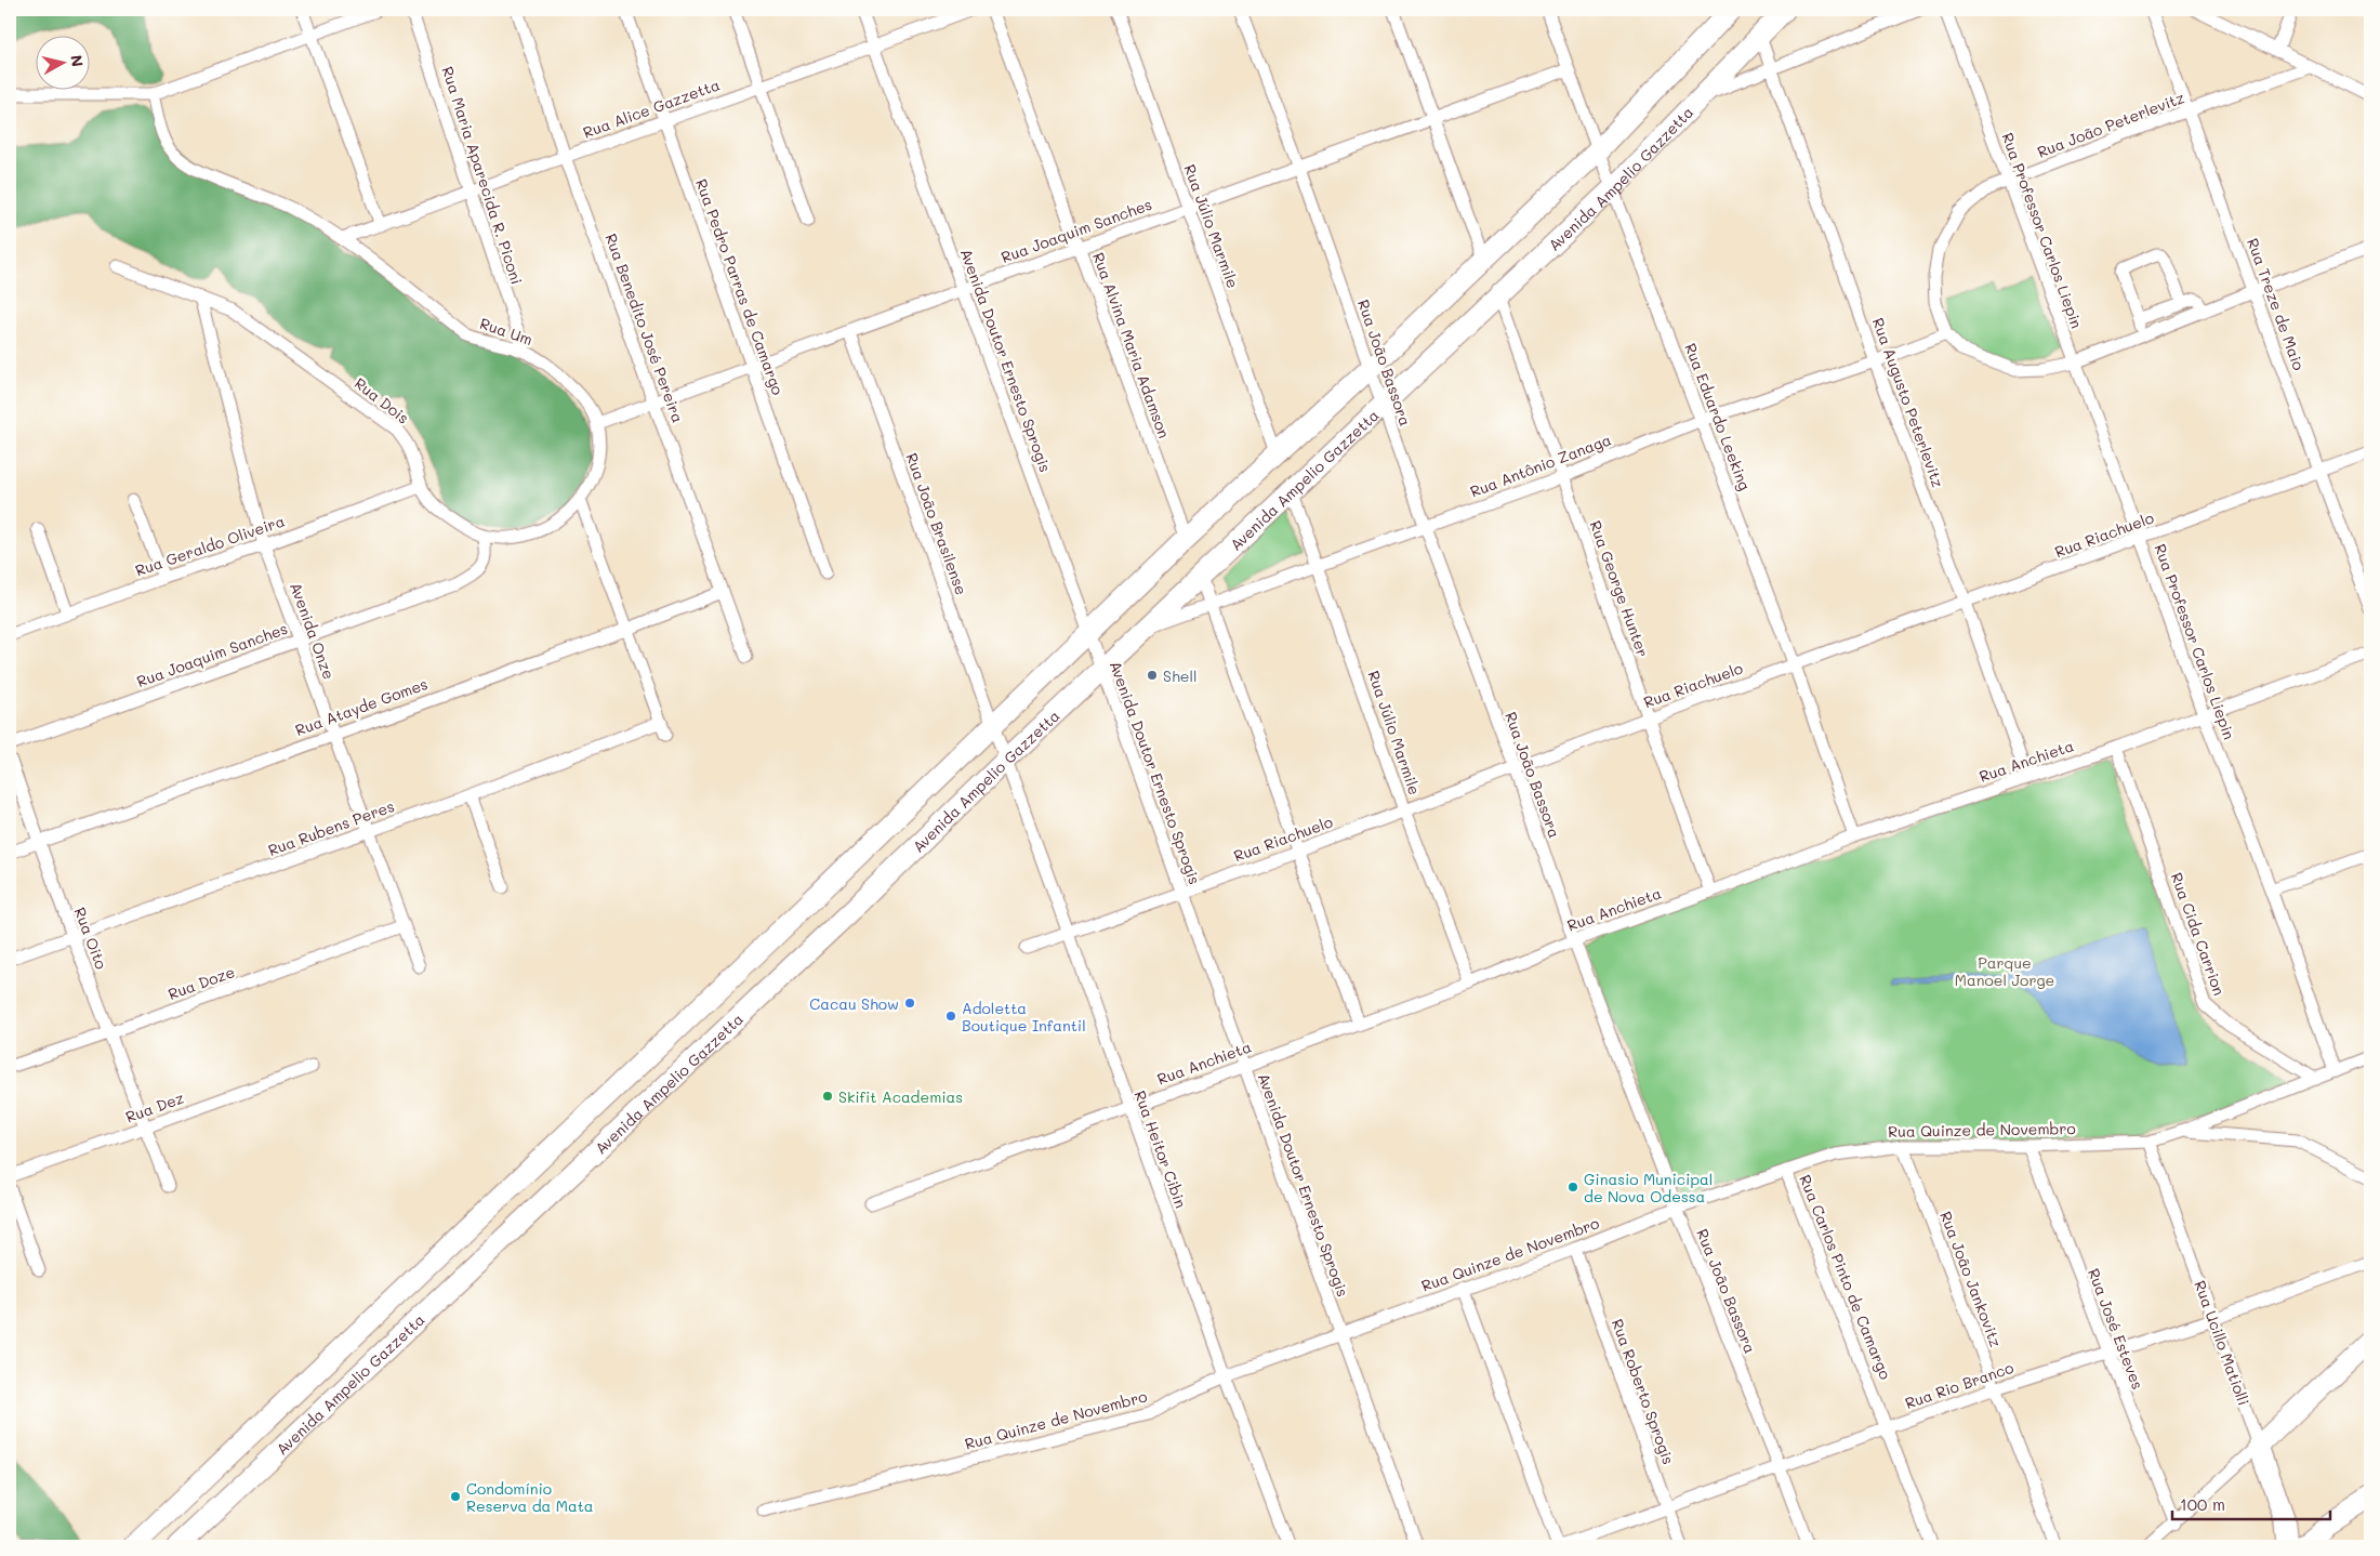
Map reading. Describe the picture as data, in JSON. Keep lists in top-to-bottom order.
{
  "streets": {
    "main road": ["Avenida Ampelio Gazzetta", "Rua Ucillo Matiolli"],
    "street": [
      "Rua Alice Gazzetta",
      "Rua João Peterlevitz",
      "Rua Maria Aparecida R. Piconi",
      "Rua Júlio Marmile",
      "Rua Joaquim Sanches",
      "Rua Professor Carlos Liepin",
      "Rua Pedro Parras de Camargo",
      "Rua Treze de Maio",
      "Rua Benedito José Pereira",
      "Rua Um",
      "Rua Alvina Maria Adamson",
      "Avenida Doutor Ernesto Sprogis",
      "Rua João Bassora",
      "Rua Dois",
      "Rua Augusto Peterlevitz",
      "Rua Eduardo Leeking",
      "Rua Antônio Zanaga",
      "Rua João Brasilense",
      "Rua Riachuelo",
      "Rua Geraldo Oliveira",
      "Rua George Hunter",
      "Avenida Onze",
      "Rua Atayde Gomes",
      "Rua Anchieta",
      "Rua Rubens Peres",
      "Rua Cida Carrion",
      "Rua Oito",
      "Rua Doze",
      "Rua Dez",
      "Rua Quinze de Novembro",
      "Rua Heitor Cibin",
      "Rua Carlos Pinto de Camargo",
      "Rua João Jankovitz",
      "Rua José Esteves",
      "Rua Rio Branco",
      "Rua Roberto Sprogis"
    ]
  },
  "crossings": [
    ["Rua Alice Gazzetta", "Rua Maria Aparecida R. Piconi"],
    ["Rua Alice Gazzetta", "Rua Pedro Parras de Camargo"],
    ["Rua Alice Gazzetta", "Rua Benedito José Pereira"],
    ["Rua Alice Gazzetta", "Rua Um"],
    ["Rua Alice Gazzetta", "Avenida Doutor Ernesto Sprogis"],
    ["Rua João Peterlevitz", "Rua Professor Carlos Liepin"],
    ["Rua João Peterlevitz", "Rua Treze de Maio"],
    ["Rua João Peterlevitz", "Rua Antônio Zanaga"],
    ["Rua Maria Aparecida R. Piconi", "Rua Um"],
    ["Avenida Ampelio Gazzetta", "Rua Júlio Marmile"],
    ["Avenida Ampelio Gazzetta", "Rua Alvina Maria Adamson"],
    ["Avenida Ampelio Gazzetta", "Avenida Doutor Ernesto Sprogis"],
    ["Avenida Ampelio Gazzetta", "Rua João Bassora"],
    ["Avenida Ampelio Gazzetta", "Rua Augusto Peterlevitz"],
    ["Avenida Ampelio Gazzetta", "Rua Eduardo Leeking"],
    ["Avenida Ampelio Gazzetta", "Rua Antônio Zanaga"],
    ["Avenida Ampelio Gazzetta", "Rua João Brasilense"],
    ["Avenida Ampelio Gazzetta", "Rua George Hunter"],
    ["Avenida Ampelio Gazzetta", "Rua Heitor Cibin"],
    ["Rua Júlio Marmile", "Rua Joaquim Sanches"],
    ["Rua Júlio Marmile", "Rua Antônio Zanaga"],
    ["Rua Júlio Marmile", "Rua Riachuelo"],
    ["Rua Júlio Marmile", "Rua Anchieta"],
    ["Rua Joaquim Sanches", "Rua Pedro Parras de Camargo"],
    ["Rua Joaquim Sanches", "Rua Benedito José Pereira"],
    ["Rua Joaquim Sanches", "Rua Um"],
    ["Rua Joaquim Sanches", "Rua Alvina Maria Adamson"],
    ["Rua Joaquim Sanches", "Avenida Doutor Ernesto Sprogis"],
    ["Rua Joaquim Sanches", "Rua João Bassora"],
    ["Rua Joaquim Sanches", "Rua Dois"],
    ["Rua Joaquim Sanches", "Rua Eduardo Leeking"],
    ["Rua Joaquim Sanches", "Rua João Brasilense"],
    ["Rua Joaquim Sanches", "Avenida Onze"],
    ["Rua Professor Carlos Liepin", "Rua Riachuelo"],
    ["Rua Professor Carlos Liepin", "Rua Anchieta"],
    ["Rua Professor Carlos Liepin", "Rua Quinze de Novembro"],
    ["Rua Treze de Maio", "Rua Riachuelo"],
    ["Rua Benedito José Pereira", "Rua Atayde Gomes"],
    ["Rua Um", "Rua Dois"],
    ["Avenida Doutor Ernesto Sprogis", "Rua Riachuelo"],
    ["Avenida Doutor Ernesto Sprogis", "Rua Anchieta"],
    ["Avenida Doutor Ernesto Sprogis", "Rua Quinze de Novembro"],
    ["Rua João Bassora", "Rua Antônio Zanaga"],
    ["Rua João Bassora", "Rua Riachuelo"],
    ["Rua João Bassora", "Rua Anchieta"],
    ["Rua João Bassora", "Rua Quinze de Novembro"],
    ["Rua João Bassora", "Rua Rio Branco"],
    ["Rua Dois", "Rua Geraldo Oliveira"],
    ["Rua Dois", "Avenida Onze"],
    ["Rua Augusto Peterlevitz", "Rua Antônio Zanaga"],
    ["Rua Augusto Peterlevitz", "Rua Riachuelo"],
    ["Rua Augusto Peterlevitz", "Rua Anchieta"],
    ["Rua Eduardo Leeking", "Rua Antônio Zanaga"],
    ["Rua Eduardo Leeking", "Rua Riachuelo"],
    ["Rua Eduardo Leeking", "Rua Anchieta"],
    ["Rua Antônio Zanaga", "Rua George Hunter"],
    ["Rua João Brasilense", "Rua Heitor Cibin"],
    ["Rua Riachuelo", "Rua George Hunter"],
    ["Rua Riachuelo", "Rua Heitor Cibin"],
    ["Rua Geraldo Oliveira", "Avenida Onze"],
    ["Rua George Hunter", "Rua Anchieta"],
    ["Avenida Onze", "Rua Atayde Gomes"],
    ["Avenida Onze", "Rua Rubens Peres"],
    ["Avenida Onze", "Rua Doze"],
    ["Rua Atayde Gomes", "Rua Oito"],
    ["Rua Anchieta", "Rua Cida Carrion"],
    ["Rua Anchieta", "Rua Heitor Cibin"],
    ["Rua Rubens Peres", "Rua Oito"],
    ["Rua Cida Carrion", "Rua Quinze de Novembro"],
    ["Rua Oito", "Rua Doze"],
    ["Rua Oito", "Rua Dez"],
    ["Rua Quinze de Novembro", "Rua Heitor Cibin"],
    ["Rua Quinze de Novembro", "Rua Carlos Pinto de Camargo"],
    ["Rua Quinze de Novembro", "Rua João Jankovitz"],
    ["Rua Quinze de Novembro", "Rua José Esteves"],
    ["Rua Quinze de Novembro", "Rua Ucillo Matiolli"],
    ["Rua Quinze de Novembro", "Rua Roberto Sprogis"],
    ["Rua Carlos Pinto de Camargo", "Rua Rio Branco"],
    ["Rua João Jankovitz", "Rua Rio Branco"],
    ["Rua José Esteves", "Rua Rio Branco"],
    ["Rua Ucillo Matiolli", "Rua Rio Branco"],
    ["Rua Rio Branco", "Rua Roberto Sprogis"]
  ],
  "parks": ["Parque Manoel Jorge"],
  "places": [
    "Shell",
    "Cacau Show",
    "Adoletta Boutique Infantil",
    "Skifit Academias",
    "Ginasio Municipal de Nova Odessa",
    "Condomínio Reserva da Mata"
  ],
  "scale_bar": "100 m",
  "north": "right"
}
